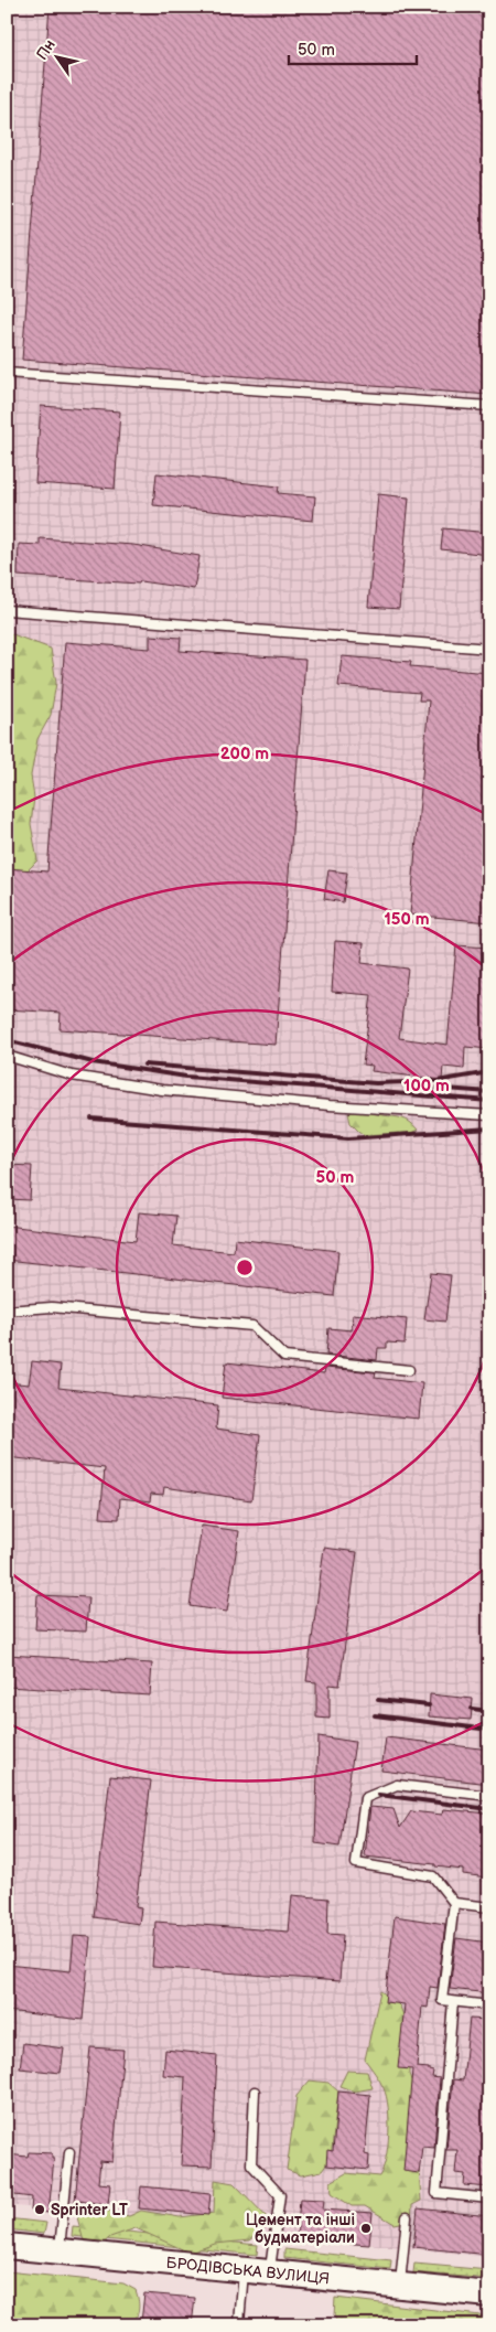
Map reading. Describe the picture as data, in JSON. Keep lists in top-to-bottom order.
{
  "streets": {
    "main road": ["БРОДІВСЬКА ВУЛИЦЯ"]
  },
  "places": ["Sprinter LT", "Цемент та інші будматеріали"],
  "scale_bar": "50 m",
  "north": "top left",
  "rings": [
    "200 m",
    "150 m",
    "100 m",
    "50 m"
  ]
}
